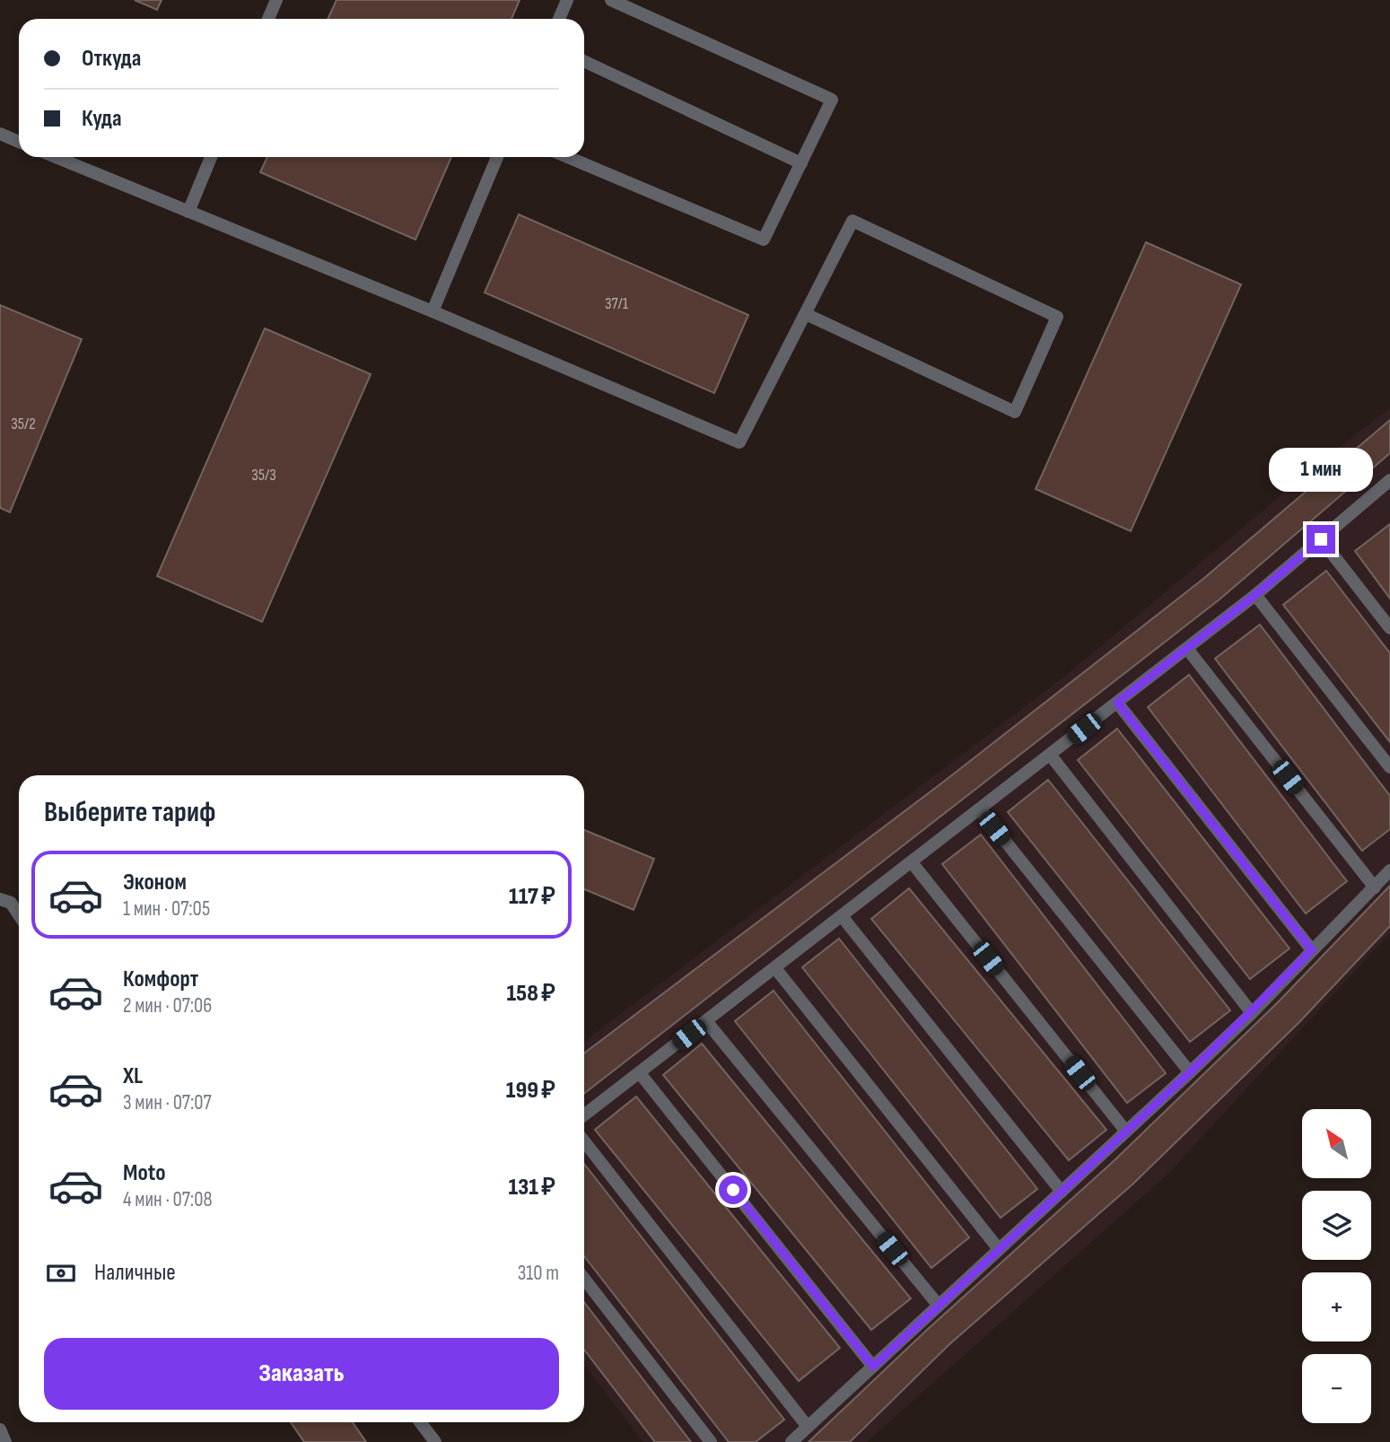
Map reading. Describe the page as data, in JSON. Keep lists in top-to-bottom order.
{
  "house_numbers": ["37/1", "35/2", "35/3"],
  "north": "top left",
  "page": {
    "banner": ["Откуда", "Куда"],
    "bubble": "1 мин",
    "heading": "Выберите тариф",
    "list": [
      {
        "name": "Эконом",
        "note": "1 мин · 07:05",
        "value": "117 ₽"
      },
      {
        "name": "Комфорт",
        "note": "2 мин · 07:06",
        "value": "158 ₽"
      },
      {
        "name": "XL",
        "note": "3 мин · 07:07",
        "value": "199 ₽"
      },
      {
        "name": "Moto",
        "note": "4 мин · 07:08",
        "value": "131 ₽"
      }
    ],
    "map_buttons": ["+", "−"],
    "pay": ["Наличные", "310 m"],
    "buttons": "Заказать"
  }
}
